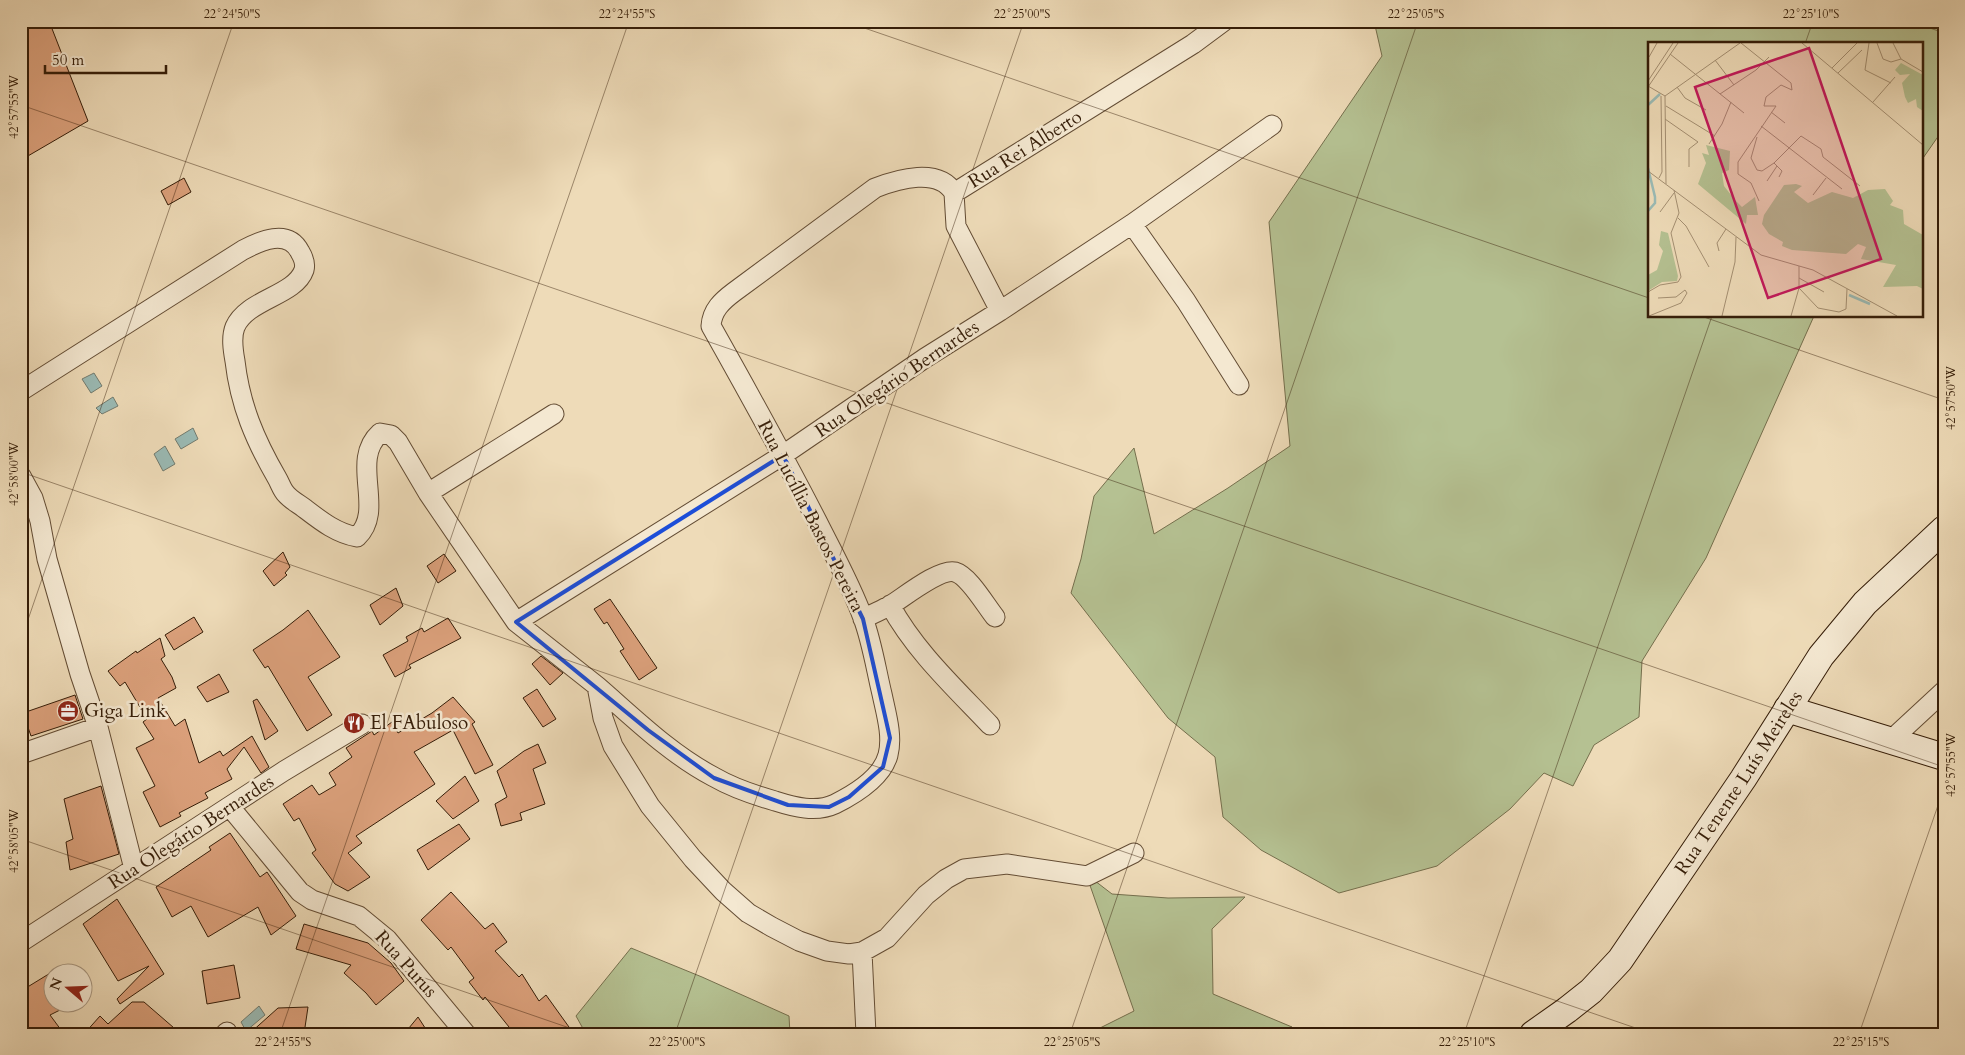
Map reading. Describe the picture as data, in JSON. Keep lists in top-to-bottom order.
{
  "streets": {
    "main road": ["Rua Tenente Luís Meireles"],
    "street": [
      "Rua Rei Alberto",
      "Rua Olegário Bernardes",
      "Rua Lucíllia Bastos Pereira",
      "Rua Purus"
    ]
  },
  "crossings": [
    ["Rua Rei Alberto", "Rua Lucíllia Bastos Pereira"],
    ["Rua Olegário Bernardes", "Rua Lucíllia Bastos Pereira"],
    ["Rua Olegário Bernardes", "Rua Purus"]
  ],
  "places": {
    "office": ["Giga Link"],
    "restaurant": ["El FAbuloso"]
  },
  "scale_bar": "50 m",
  "north": "left",
  "coordinates": [
    "22°24'50\"S",
    "22°24'55\"S",
    "22°25'00\"S",
    "22°25'05\"S",
    "22°25'10\"S",
    "42°57'55\"W",
    "42°57'50\"W",
    "42°58'00\"W",
    "42°58'05\"W",
    "22°25'15\"S"
  ]
}
